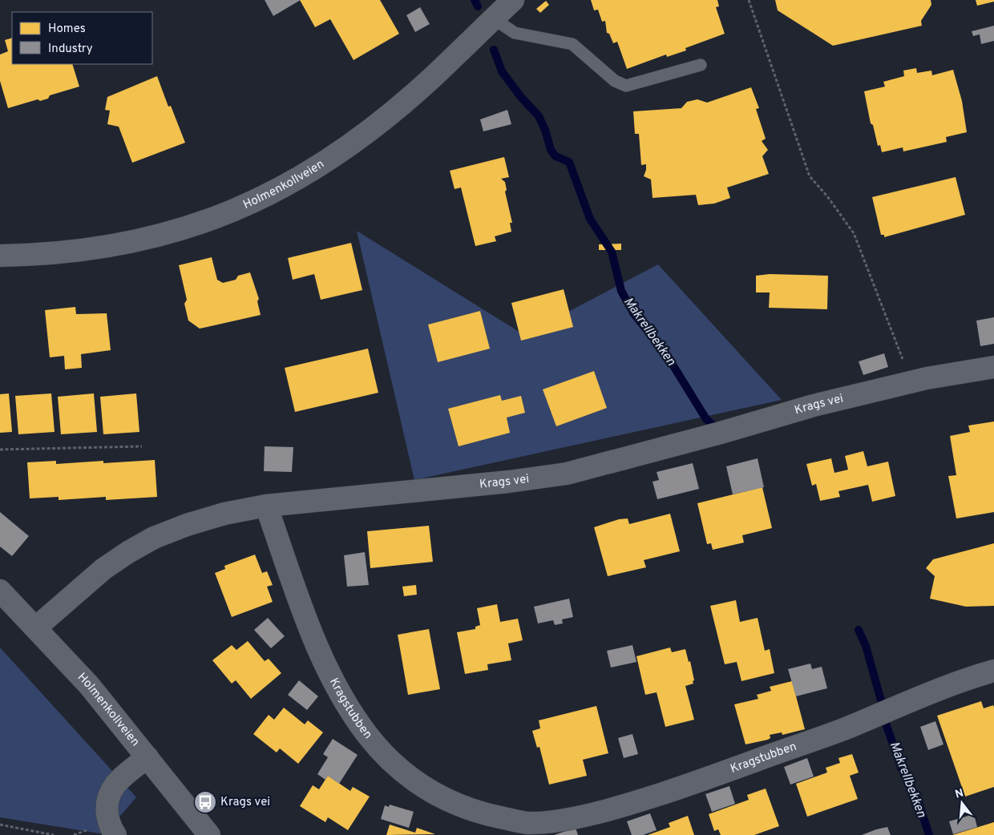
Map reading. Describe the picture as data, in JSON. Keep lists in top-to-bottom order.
{
  "streets": {
    "street": ["Holmenkollveien", "Krags vei", "Kragstubben"]
  },
  "crossings": [
    ["Holmenkollveien", "Krags vei"],
    ["Krags vei", "Kragstubben"]
  ],
  "water": ["Makrellbekken"],
  "places": {
    "bus stop": ["Krags vei"]
  },
  "legend": ["Homes", "Industry"],
  "north": "top"
}
